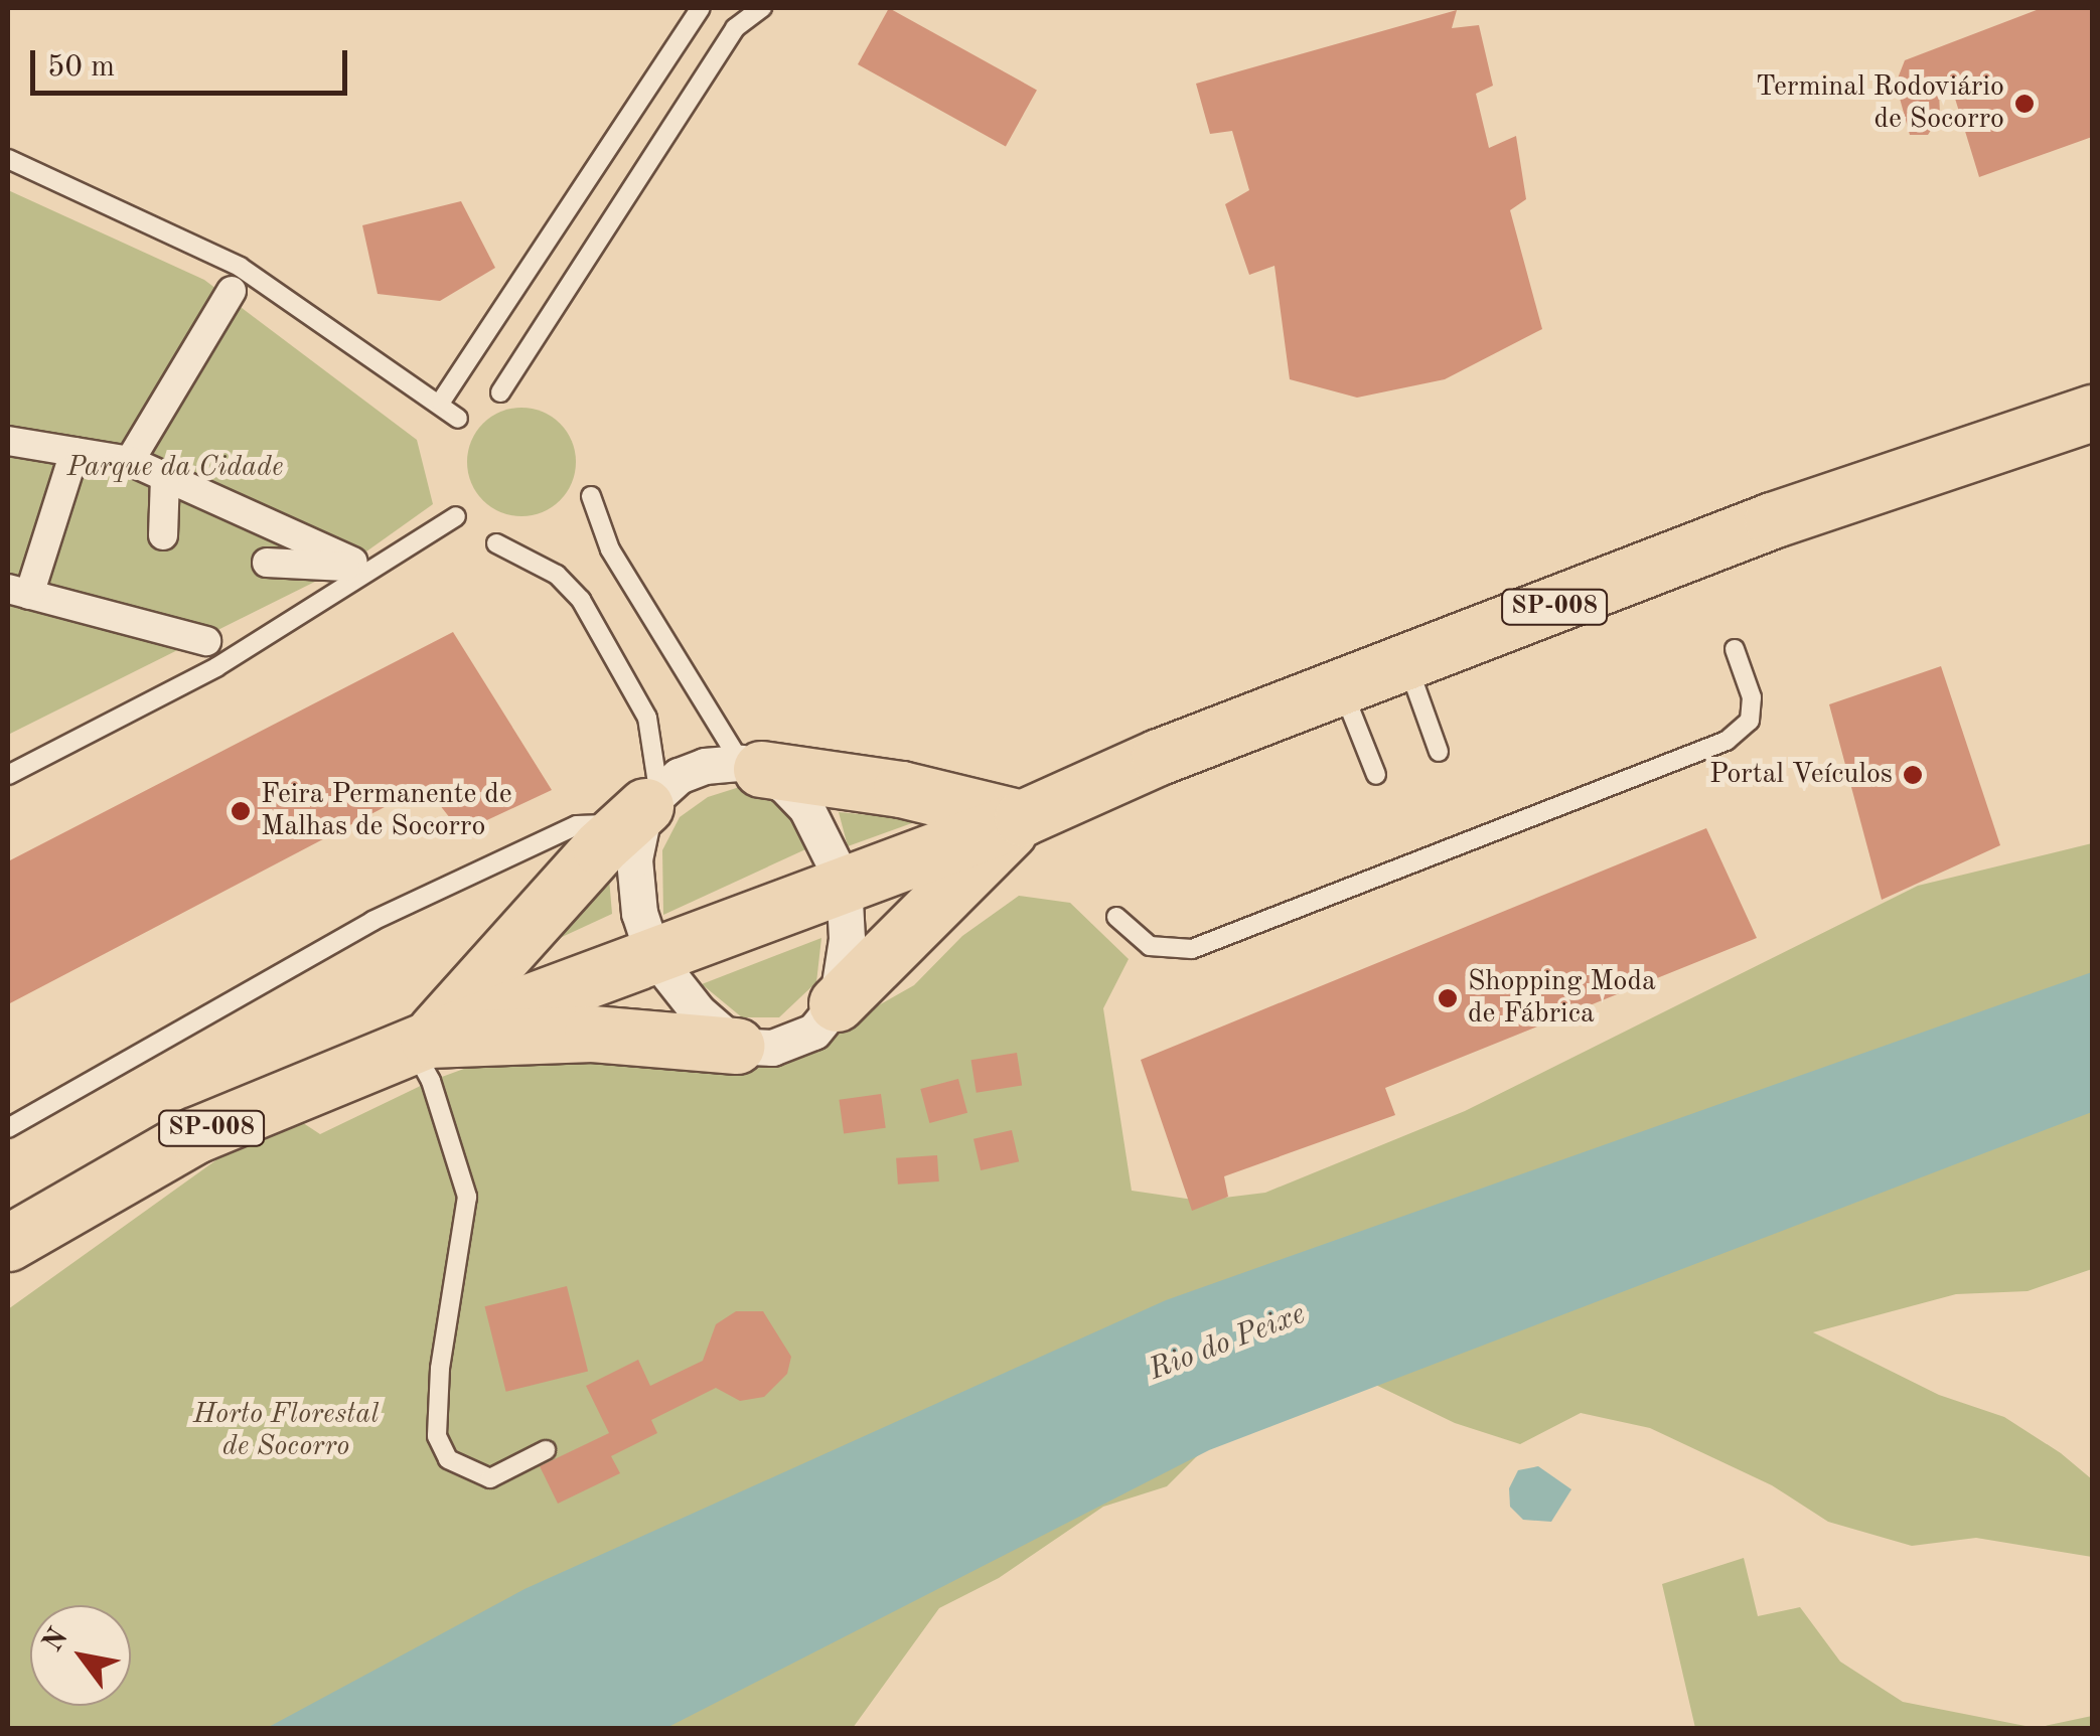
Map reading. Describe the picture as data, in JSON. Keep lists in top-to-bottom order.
{
  "streets": {
    "main road": ["SP-008"]
  },
  "water": ["Rio do Peixe"],
  "parks": ["Parque da Cidade", "Horto Florestal de Socorro"],
  "places": [
    "Terminal Rodoviário de Socorro",
    "Portal Veículos",
    "Feira Permanente de Malhas de Socorro",
    "Shopping Moda de Fábrica"
  ],
  "scale_bar": "50 m",
  "north": "top left"
}
